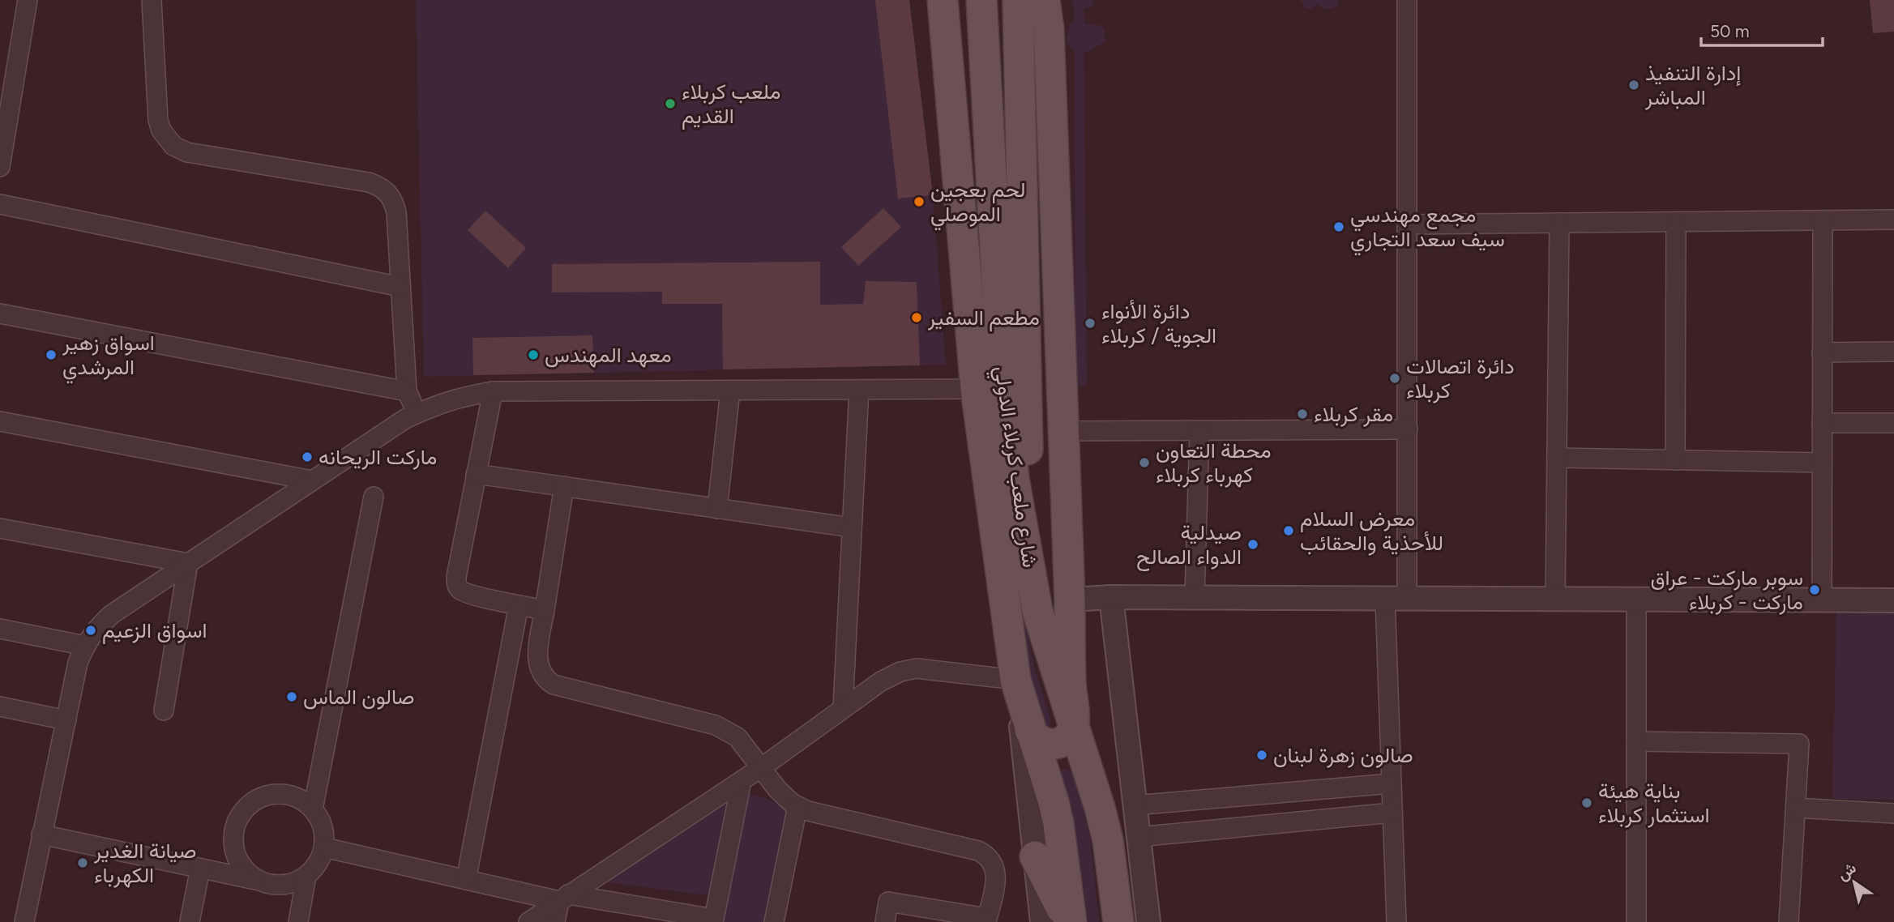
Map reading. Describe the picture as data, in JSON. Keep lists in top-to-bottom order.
{
  "streets": {
    "main road": ["شارع ملعب كربلاء الدولي"]
  },
  "places": [
    "إدارة التنفيذ المباشر",
    "ملعب كربلاء القديم",
    "لحم بعجين الموصلي",
    "مجمع مهندسي سيف سعد التجاري",
    "مطعم السفير",
    "دائرة الأنواء الجوية / كربلاء",
    "اسواق زهير المرشدي",
    "معهد المهندس",
    "دائرة اتصالات كربلاء",
    "مقر كربلاء",
    "ماركت الريحانه",
    "محطة التعاون كهرباء كربلاء",
    "معرض السلام للأحذية والحقائب",
    "صيدلية الدواء الصالح",
    "سوبر ماركت - عراق ماركت - كربلاء",
    "اسواق الزعيم",
    "صالون الماس",
    "صالون زهرة لبنان",
    "بناية هيئة استثمار كربلاء",
    "صيانة الغدير الكهرباء"
  ],
  "scale_bar": "50 m",
  "north": "top left"
}
